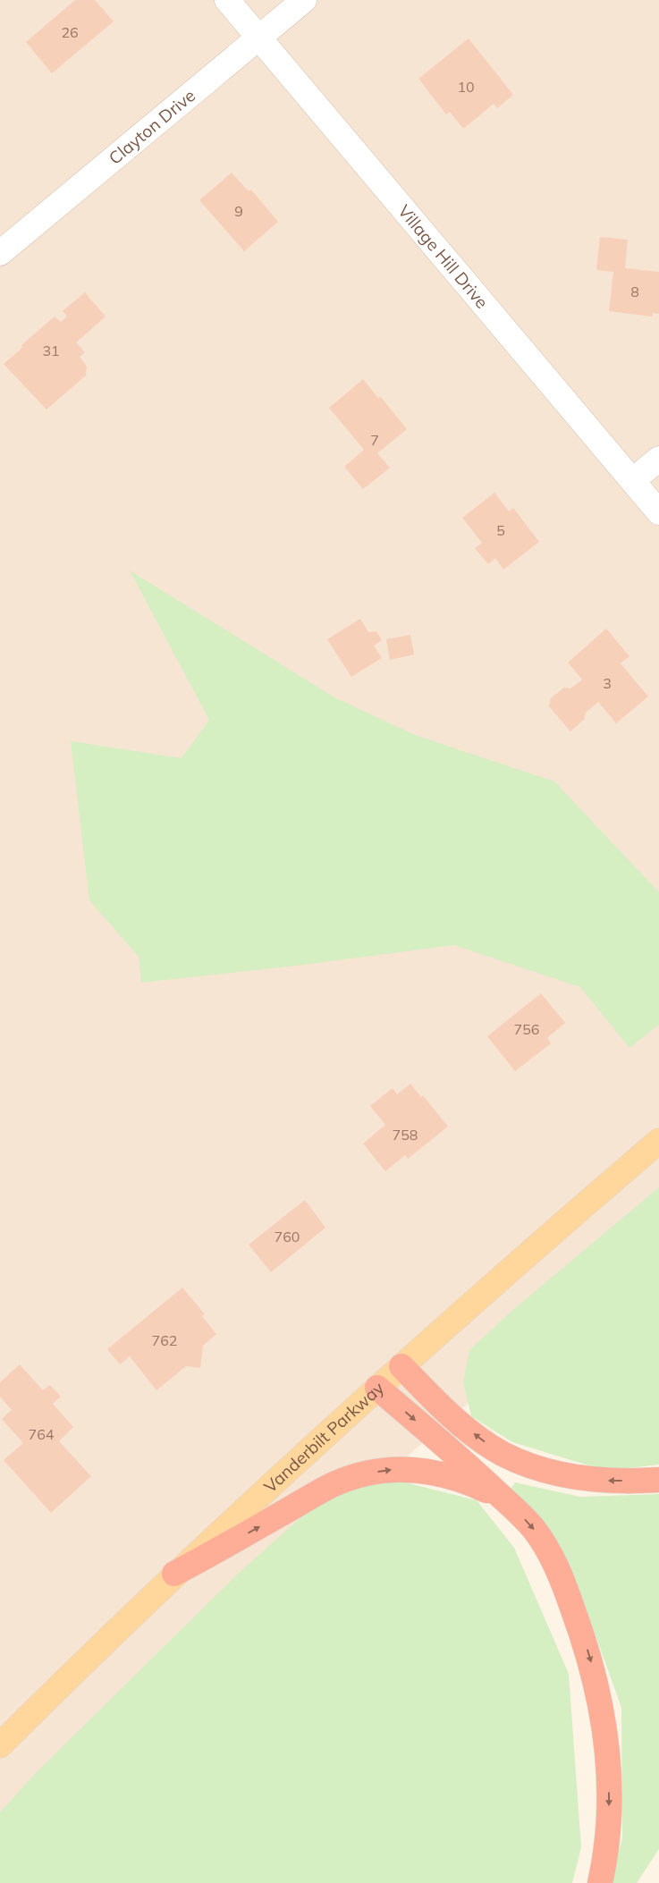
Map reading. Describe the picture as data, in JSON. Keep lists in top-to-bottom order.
{
  "streets": {
    "main road": ["Vanderbilt Parkway"],
    "street": ["Clayton Drive", "Village Hill Drive"]
  },
  "crossings": [
    ["Clayton Drive", "Village Hill Drive"]
  ],
  "house_numbers": [
    "26",
    "10",
    "9",
    "8",
    "31",
    "7",
    "5",
    "3",
    "756",
    "758",
    "760",
    "762",
    "764"
  ]
}
